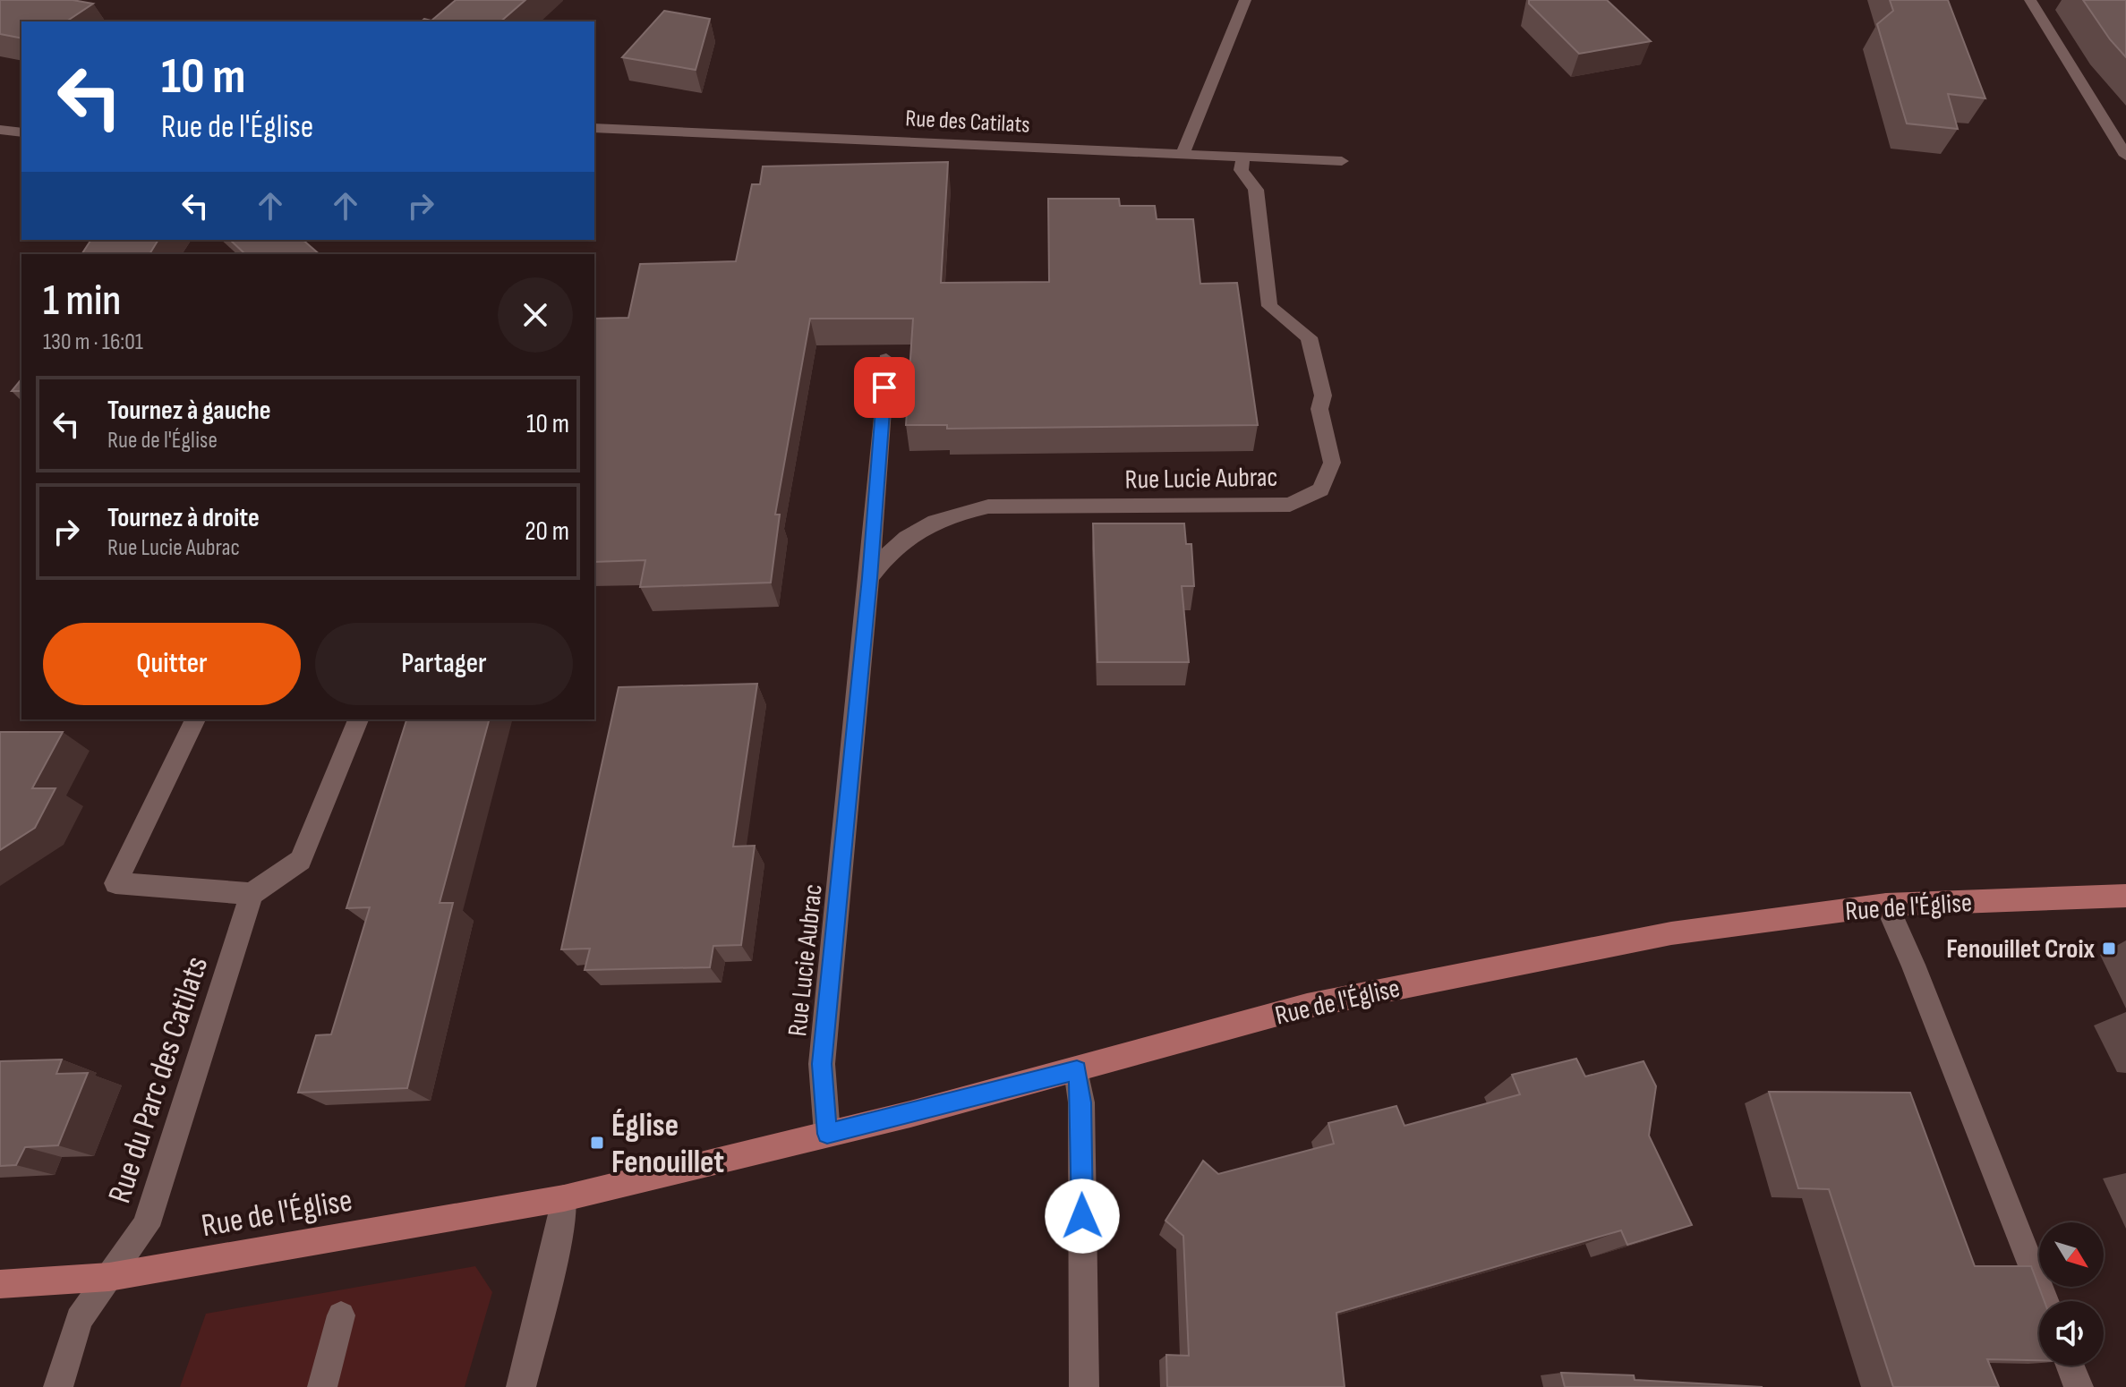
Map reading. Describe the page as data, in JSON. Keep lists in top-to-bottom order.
{
  "streets": {
    "main road": ["Rue de l'Église"],
    "street": ["Rue des Catilats", "Rue Lucie Aubrac", "Rue du Parc des Catilats"]
  },
  "crossings": [
    ["Rue des Catilats", "Rue Lucie Aubrac"],
    ["Rue Lucie Aubrac", "Rue de l'Église"],
    ["Rue de l'Église", "Rue du Parc des Catilats"]
  ],
  "places": {
    "transit": ["Fenouillet Croix", "Église Fenouillet"]
  },
  "north": "bottom right",
  "page": {
    "turn": ["10 m", "Rue de l'Église"],
    "heading": ["1 min", "130 m · 16:01"],
    "list": [
      {
        "name": "Tournez à gauche",
        "note": "Rue de l'Église",
        "value": "10 m"
      },
      {
        "name": "Tournez à droite",
        "note": "Rue Lucie Aubrac",
        "value": "20 m"
      }
    ],
    "buttons": ["Quitter", "Partager"]
  }
}
